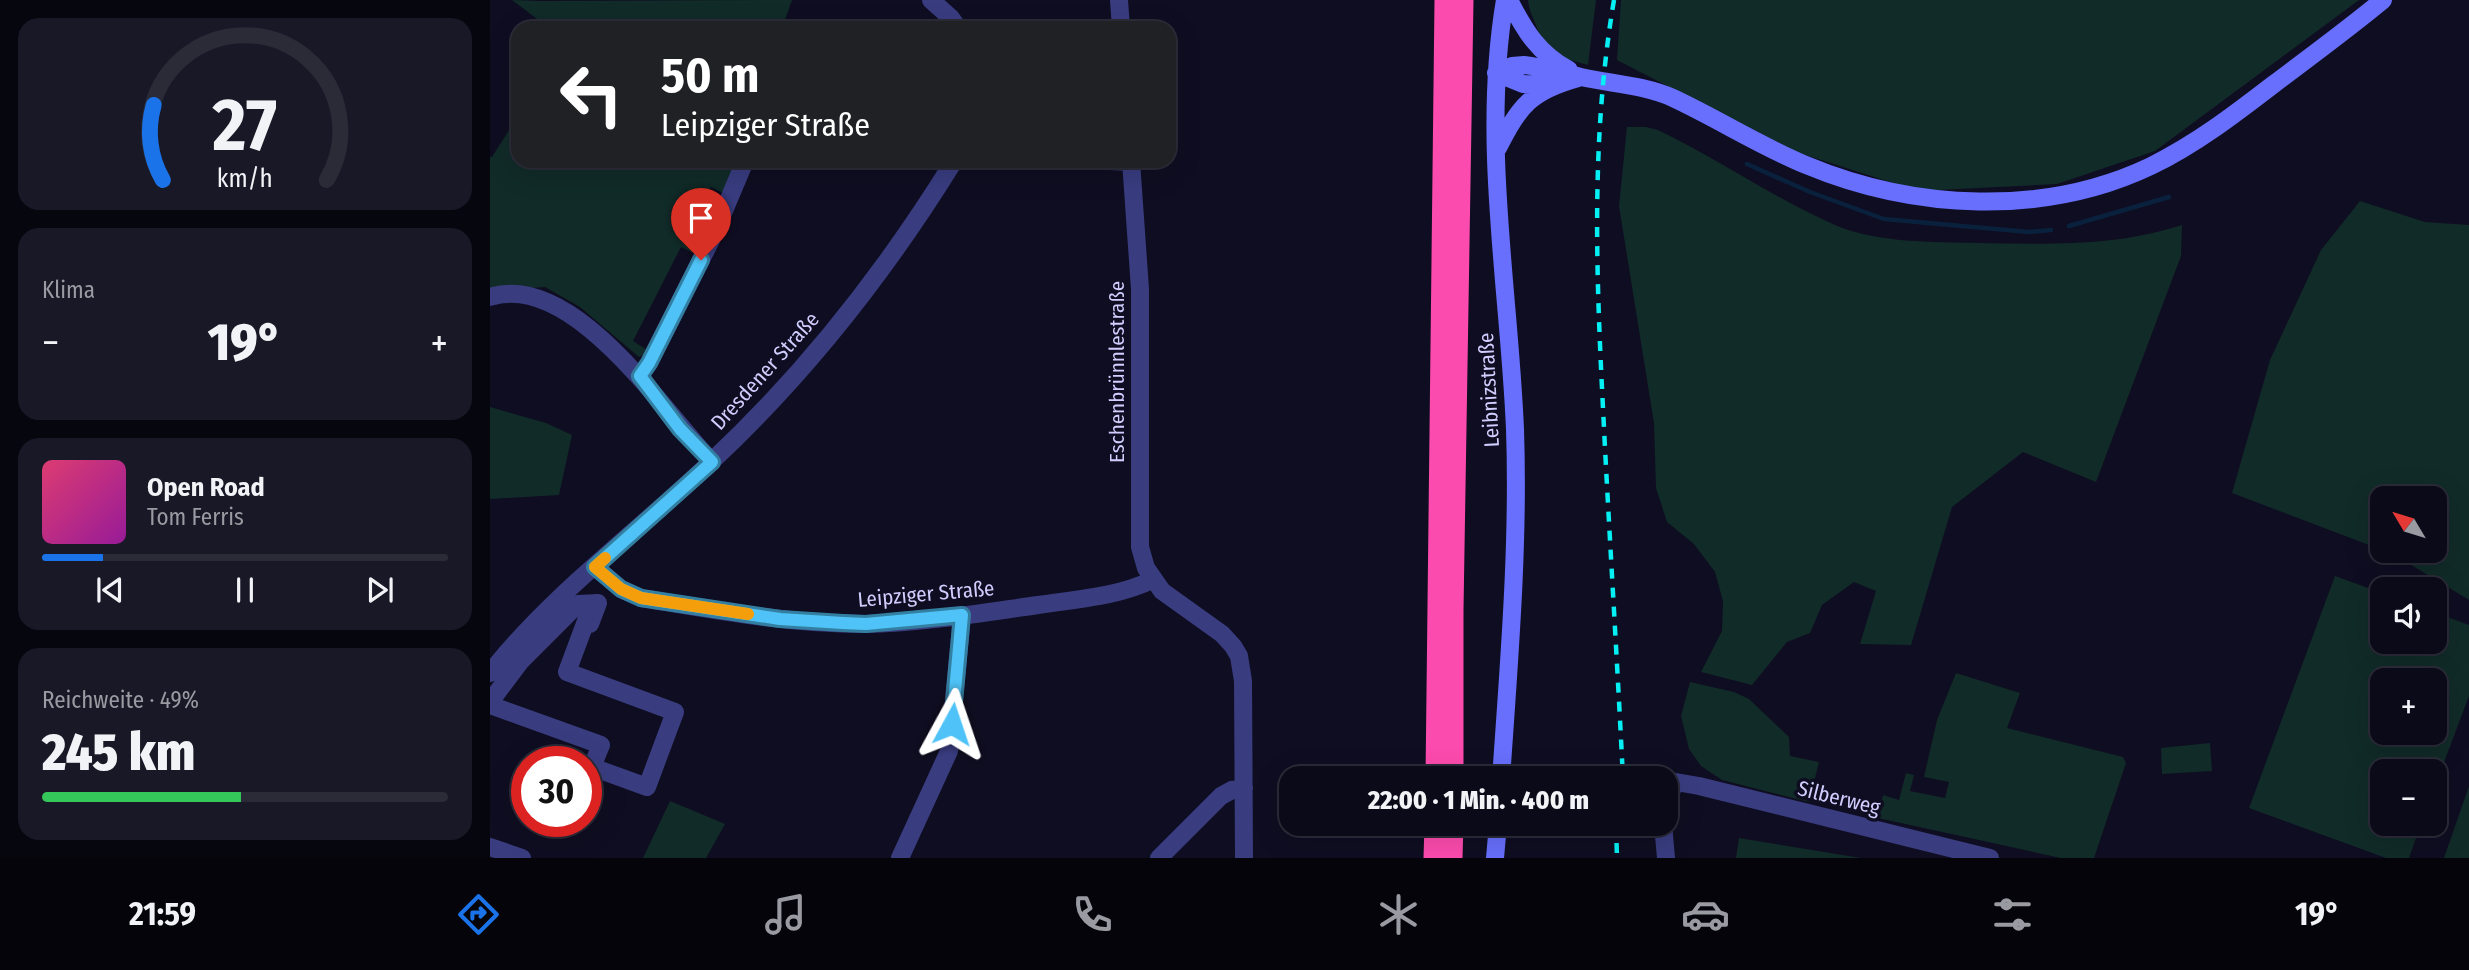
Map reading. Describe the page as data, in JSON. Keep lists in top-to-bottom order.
{
  "streets": {
    "street": [
      "Dresdener Straße",
      "Eschenbrünnlestraße",
      "Leibnizstraße",
      "Leipziger Straße",
      "Silberweg"
    ]
  },
  "crossings": [
    ["Dresdener Straße", "Leipziger Straße"],
    ["Eschenbrünnlestraße", "Leipziger Straße"]
  ],
  "north": "top left",
  "page": {
    "turn": ["50 m", "Leipziger Straße"],
    "tile": [
      "Klima",
      ["Reichweite · 49%", "245 km"]
    ],
    "heat": ["−", "19°", "+"],
    "song": ["Open Road", "Tom Ferris"],
    "map_buttons": ["+", "−"],
    "limit": "30",
    "trip": "22:00 · 1 Min. · 400 m",
    "tabs": ["21:59", "19°"],
    "gauge": ["27", "km/h"]
  }
}
